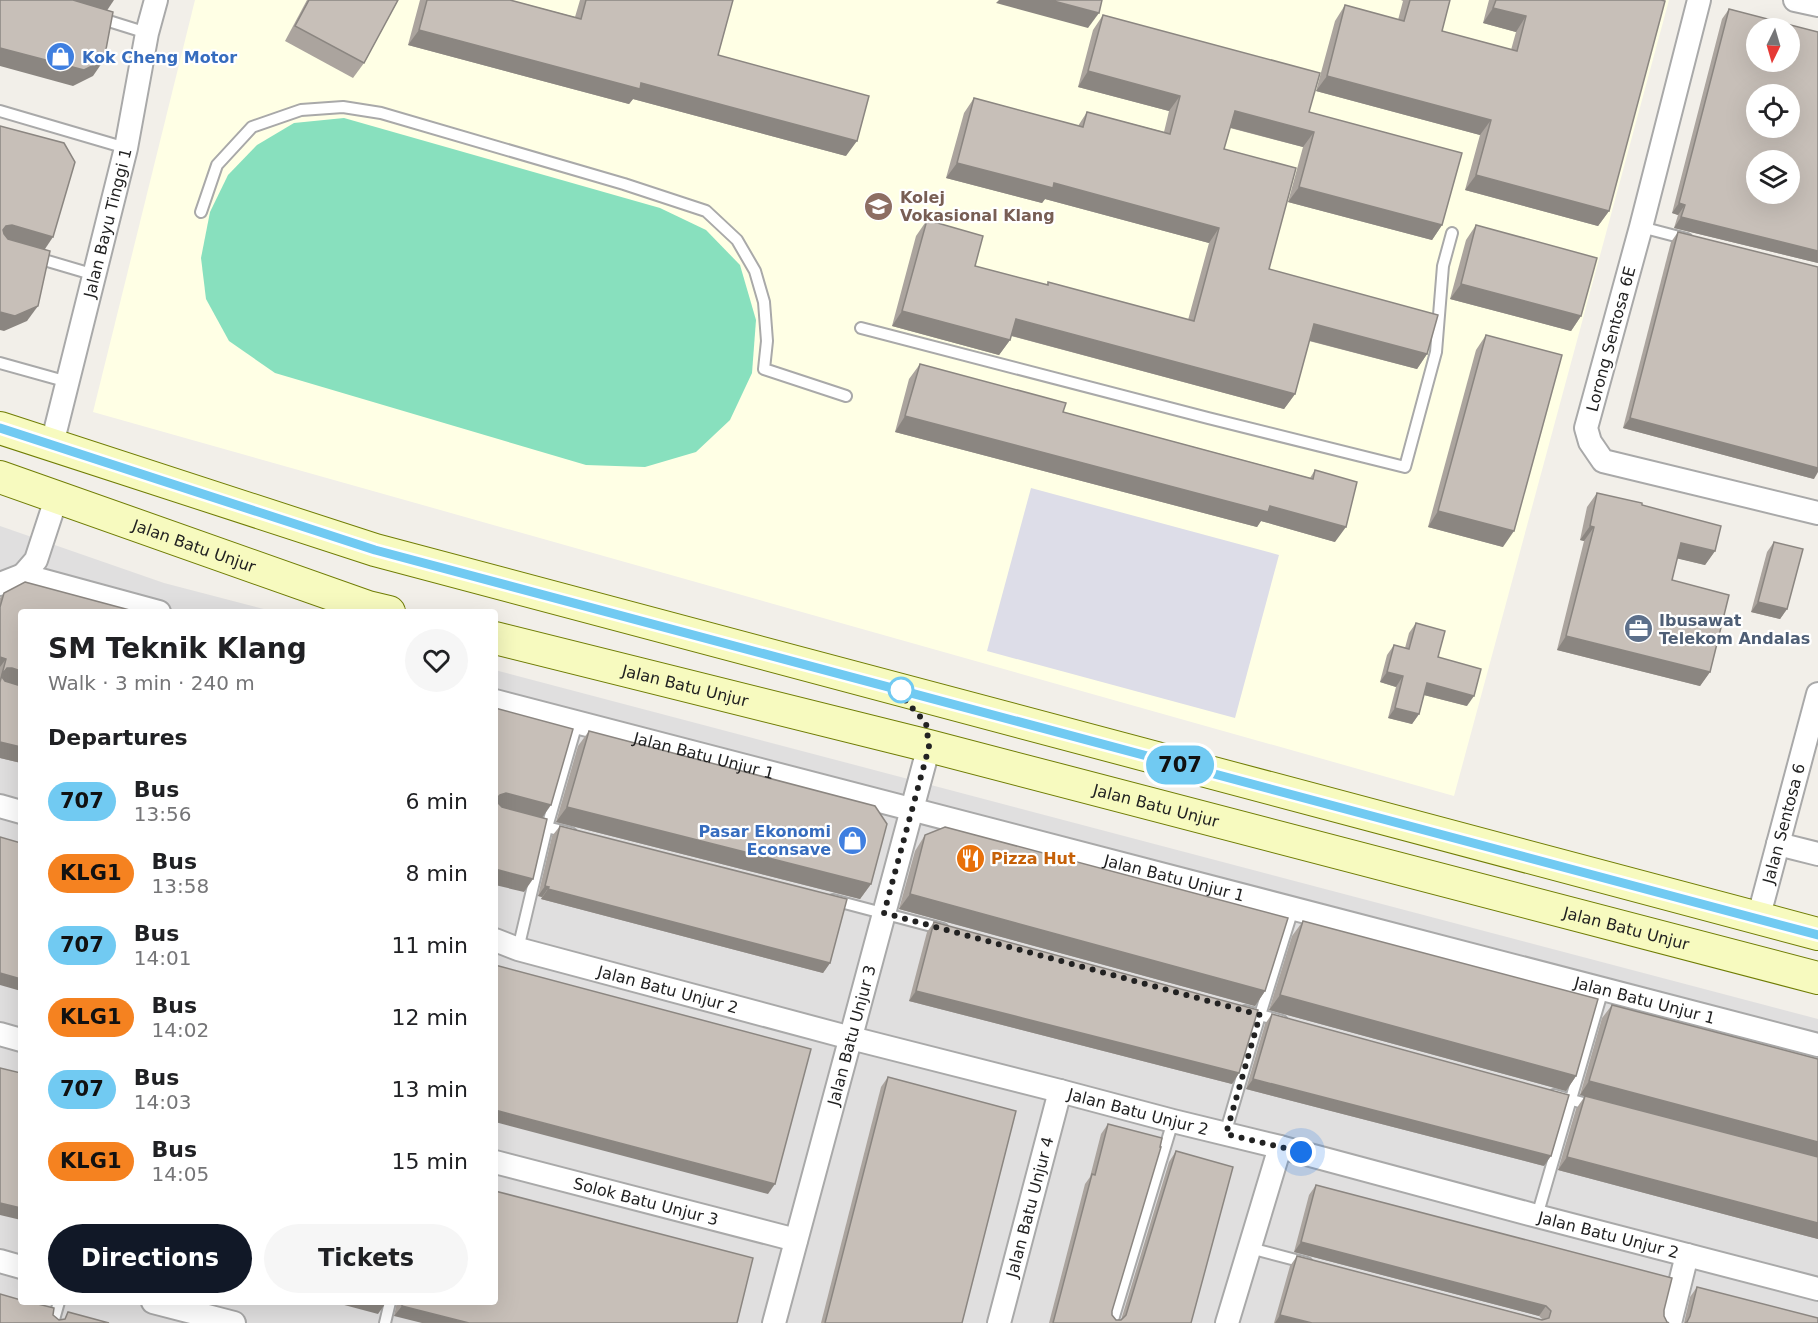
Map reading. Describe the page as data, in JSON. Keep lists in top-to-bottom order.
{
  "streets": {
    "main road": ["Jalan Batu Unjur"],
    "street": [
      "Jalan Bayu Tinggi 1",
      "Lorong Sentosa 6E",
      "Jalan Batu Unjur 1",
      "Jalan Sentosa 6",
      "Jalan Batu Unjur 2",
      "Jalan Batu Unjur 3",
      "Solok Batu Unjur 3",
      "Jalan Batu Unjur 4"
    ]
  },
  "crossings": [
    ["Jalan Batu Unjur", "Jalan Batu Unjur 3"],
    ["Jalan Batu Unjur 1", "Jalan Batu Unjur 3"],
    ["Jalan Batu Unjur 2", "Jalan Batu Unjur 3"],
    ["Jalan Batu Unjur 2", "Jalan Batu Unjur 4"],
    ["Jalan Batu Unjur 3", "Solok Batu Unjur 3"]
  ],
  "places": {
    "shop": ["Kok Cheng Motor", "Pasar Ekonomi Econsave"],
    "school or university": ["Kolej Vokasional Klang"],
    "office": ["Ibusawat Telekom Andalas"],
    "restaurant": ["Pizza Hut"]
  },
  "lines": ["bus line 707"],
  "north": "bottom",
  "page": {
    "on_map": "707",
    "heading": [
      ["SM Teknik Klang", "Walk · 3 min · 240 m"],
      "Departures"
    ],
    "list": [
      {
        "mark": "707",
        "name": "Bus",
        "note": "13:56",
        "value": "6 min"
      },
      {
        "mark": "KLG1",
        "name": "Bus",
        "note": "13:58",
        "value": "8 min"
      },
      {
        "mark": "707",
        "name": "Bus",
        "note": "14:01",
        "value": "11 min"
      },
      {
        "mark": "KLG1",
        "name": "Bus",
        "note": "14:02",
        "value": "12 min"
      },
      {
        "mark": "707",
        "name": "Bus",
        "note": "14:03",
        "value": "13 min"
      },
      {
        "mark": "KLG1",
        "name": "Bus",
        "note": "14:05",
        "value": "15 min"
      }
    ],
    "buttons": ["Directions", "Tickets"]
  }
}
